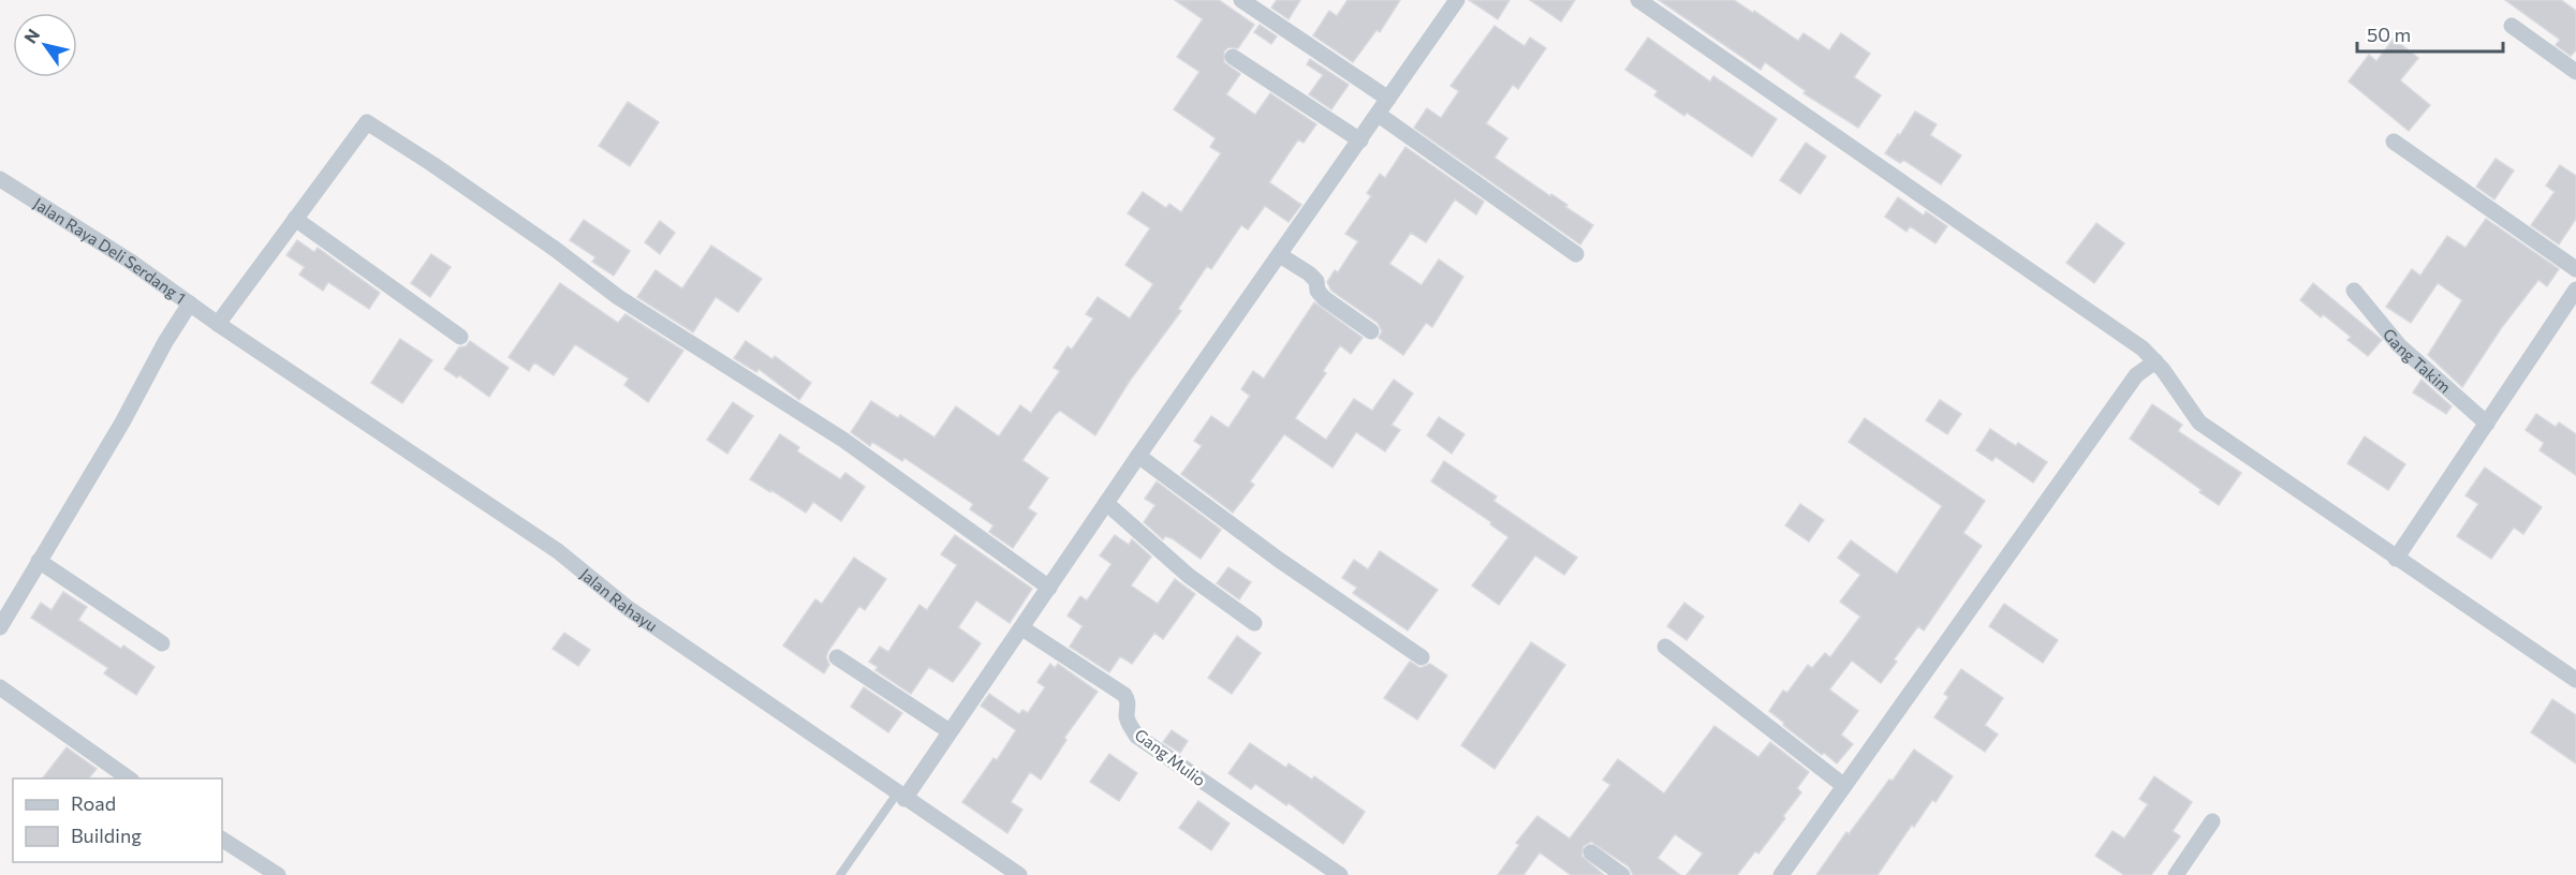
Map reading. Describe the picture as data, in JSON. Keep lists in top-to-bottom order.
{
  "streets": {
    "street": [
      "Jalan Raya Deli Serdang 1",
      "Gang Takim",
      "Jalan Rahayu",
      "Gang Mulio"
    ]
  },
  "crossings": [
    ["Jalan Raya Deli Serdang 1", "Jalan Rahayu"]
  ],
  "legend": ["Road", "Building"],
  "scale_bar": "50 m",
  "north": "top left"
}
